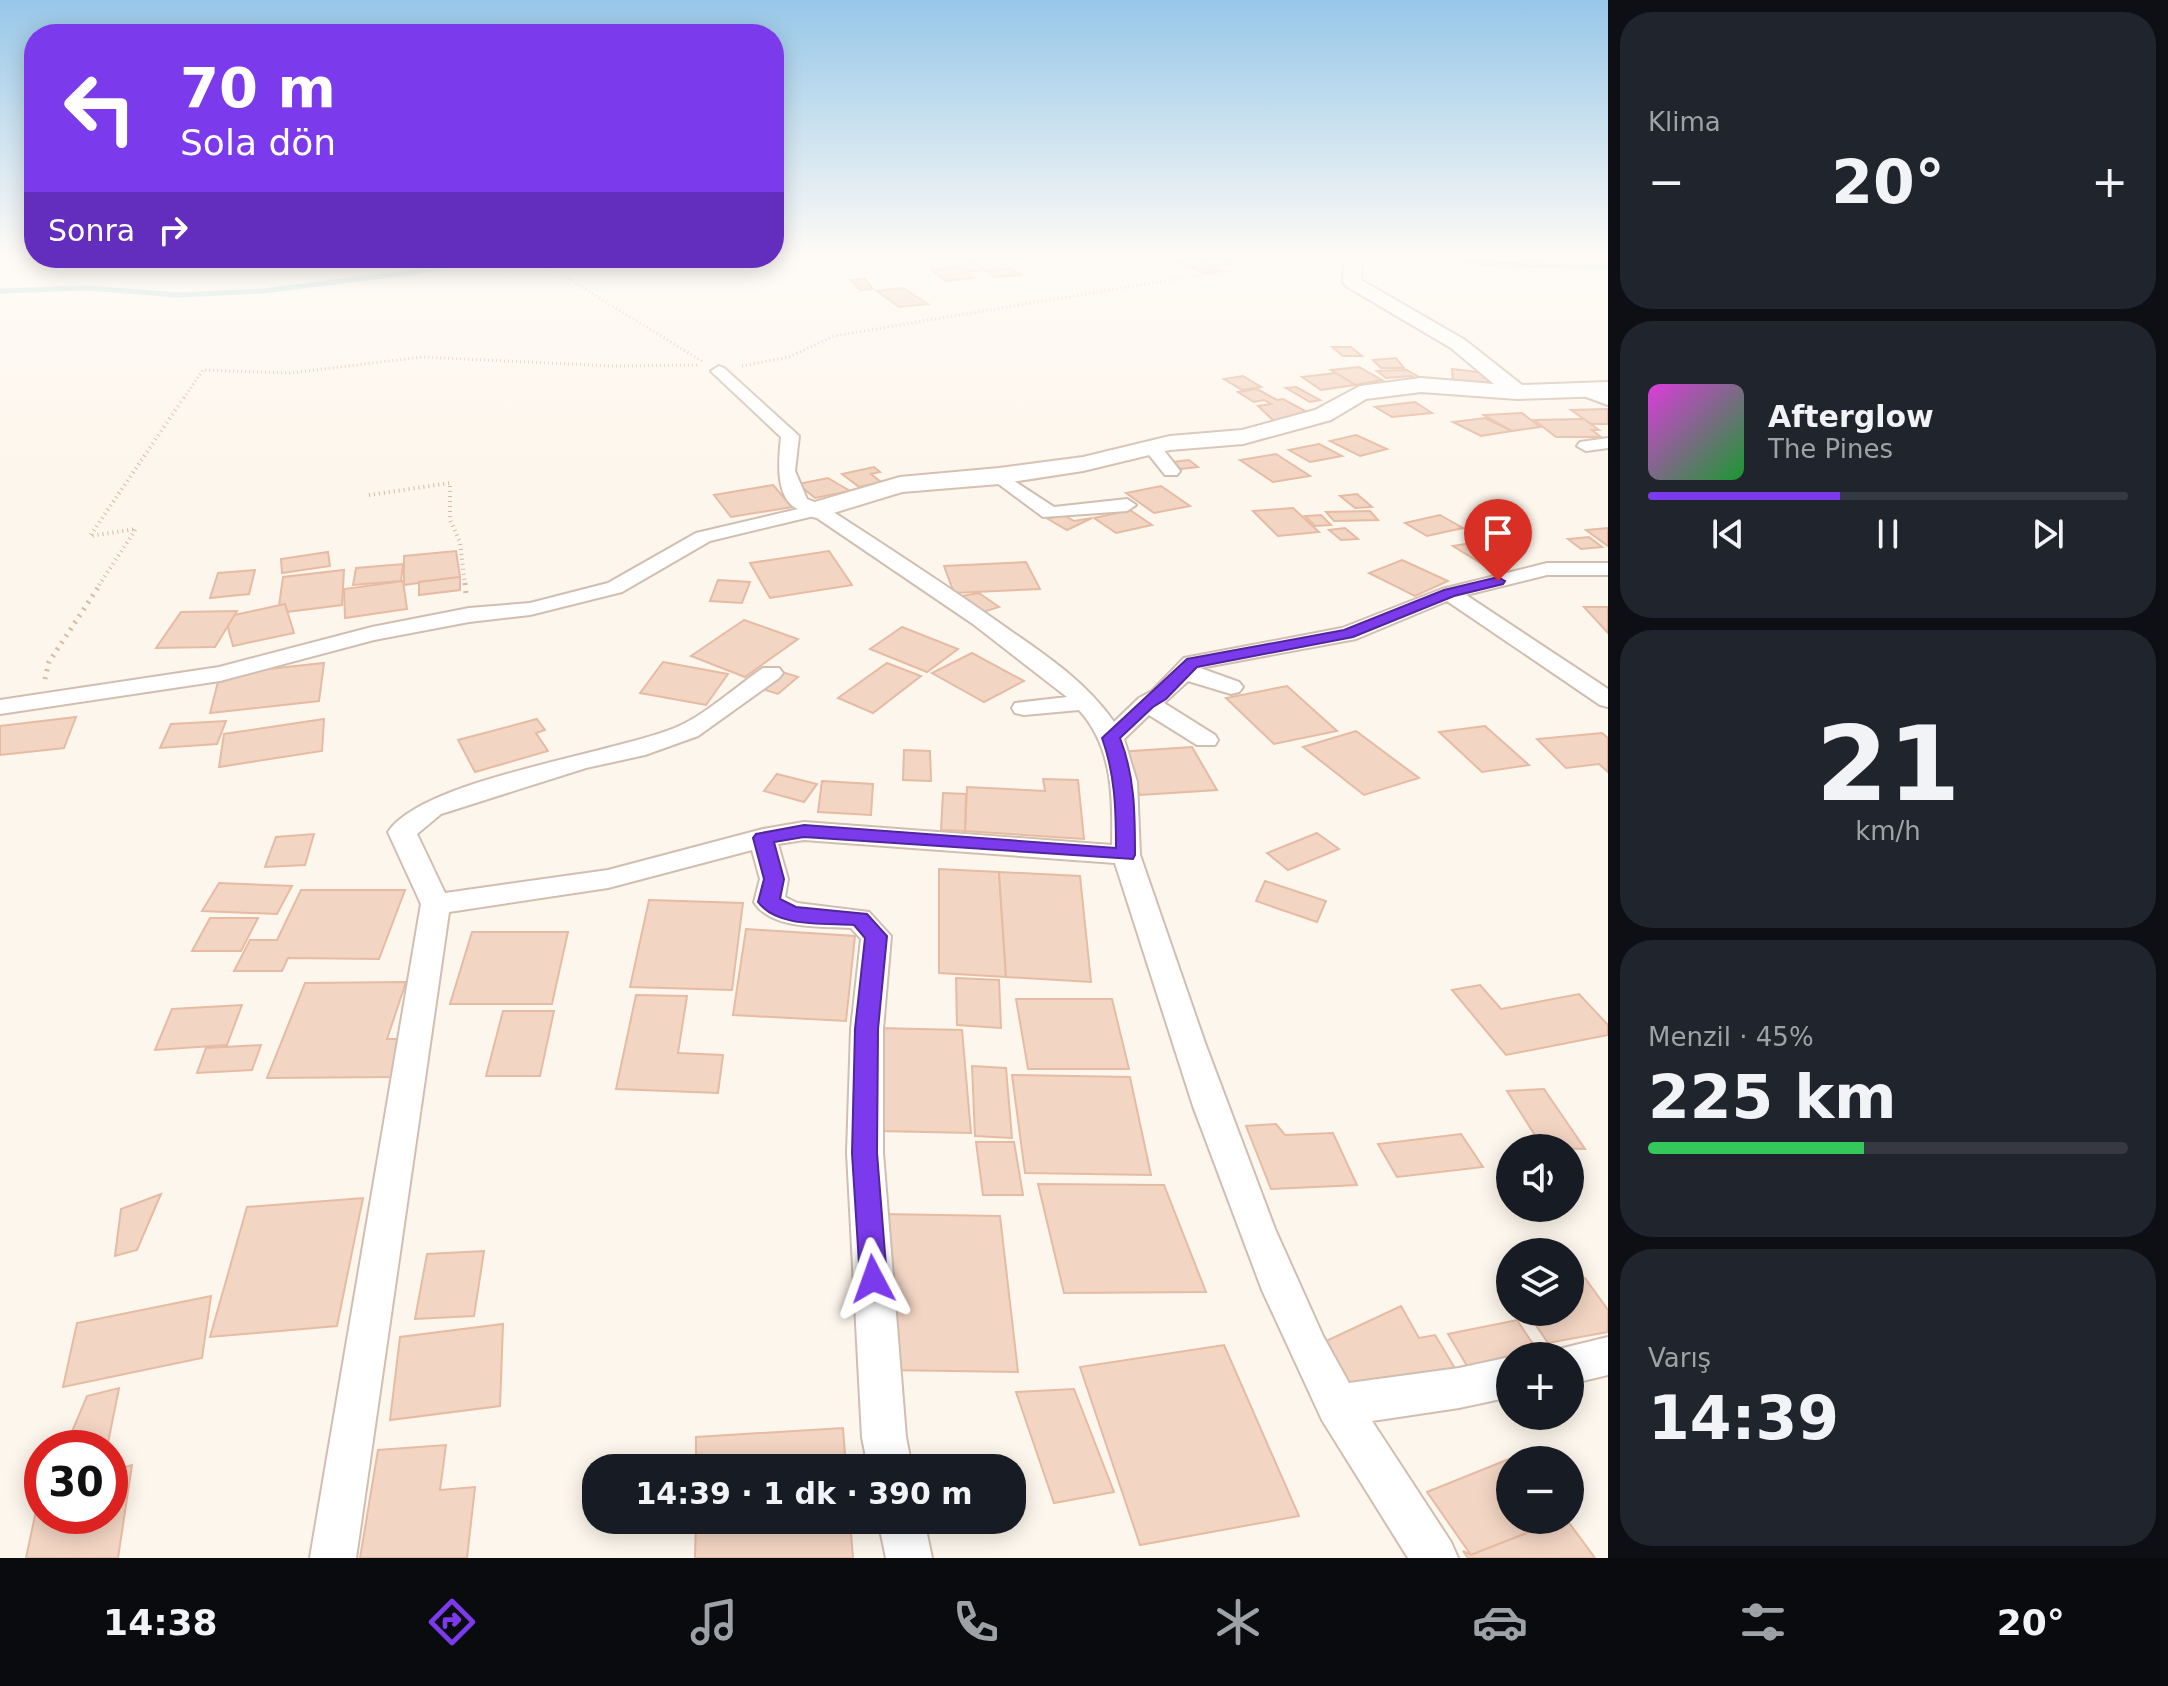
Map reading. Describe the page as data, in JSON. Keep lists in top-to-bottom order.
{
  "page": {
    "tile": [
      "Klima",
      ["21", "km/h"],
      ["Menzil · 45%", "225 km"],
      ["Varış", "14:39"]
    ],
    "turn": ["70 m", "Sola dön"],
    "heat": ["−", "20°", "+"],
    "then": "Sonra",
    "song": ["Afterglow", "The Pines"],
    "map_buttons": ["+", "−"],
    "limit": "30",
    "trip": "14:39 · 1 dk · 390 m",
    "tabs": ["14:38", "20°"]
  }
}
